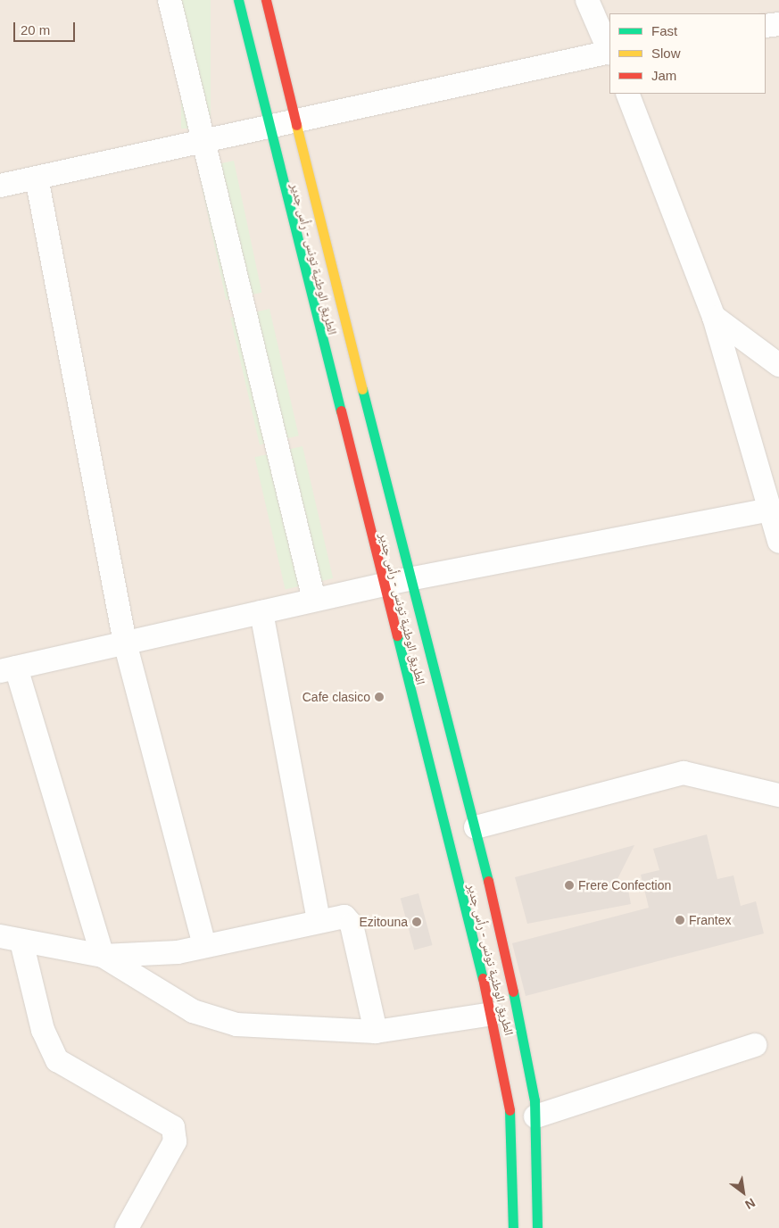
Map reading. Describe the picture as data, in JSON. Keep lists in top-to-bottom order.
{
  "streets": {
    "main road": ["الطريق الوطنية تونس - رأس جدير"]
  },
  "places": [
    "Cafe clasico",
    "Frere Confection",
    "Frantex",
    "Ezitouna"
  ],
  "legend": ["Fast", "Slow", "Jam"],
  "scale_bar": "20 m",
  "north": "bottom right"
}
